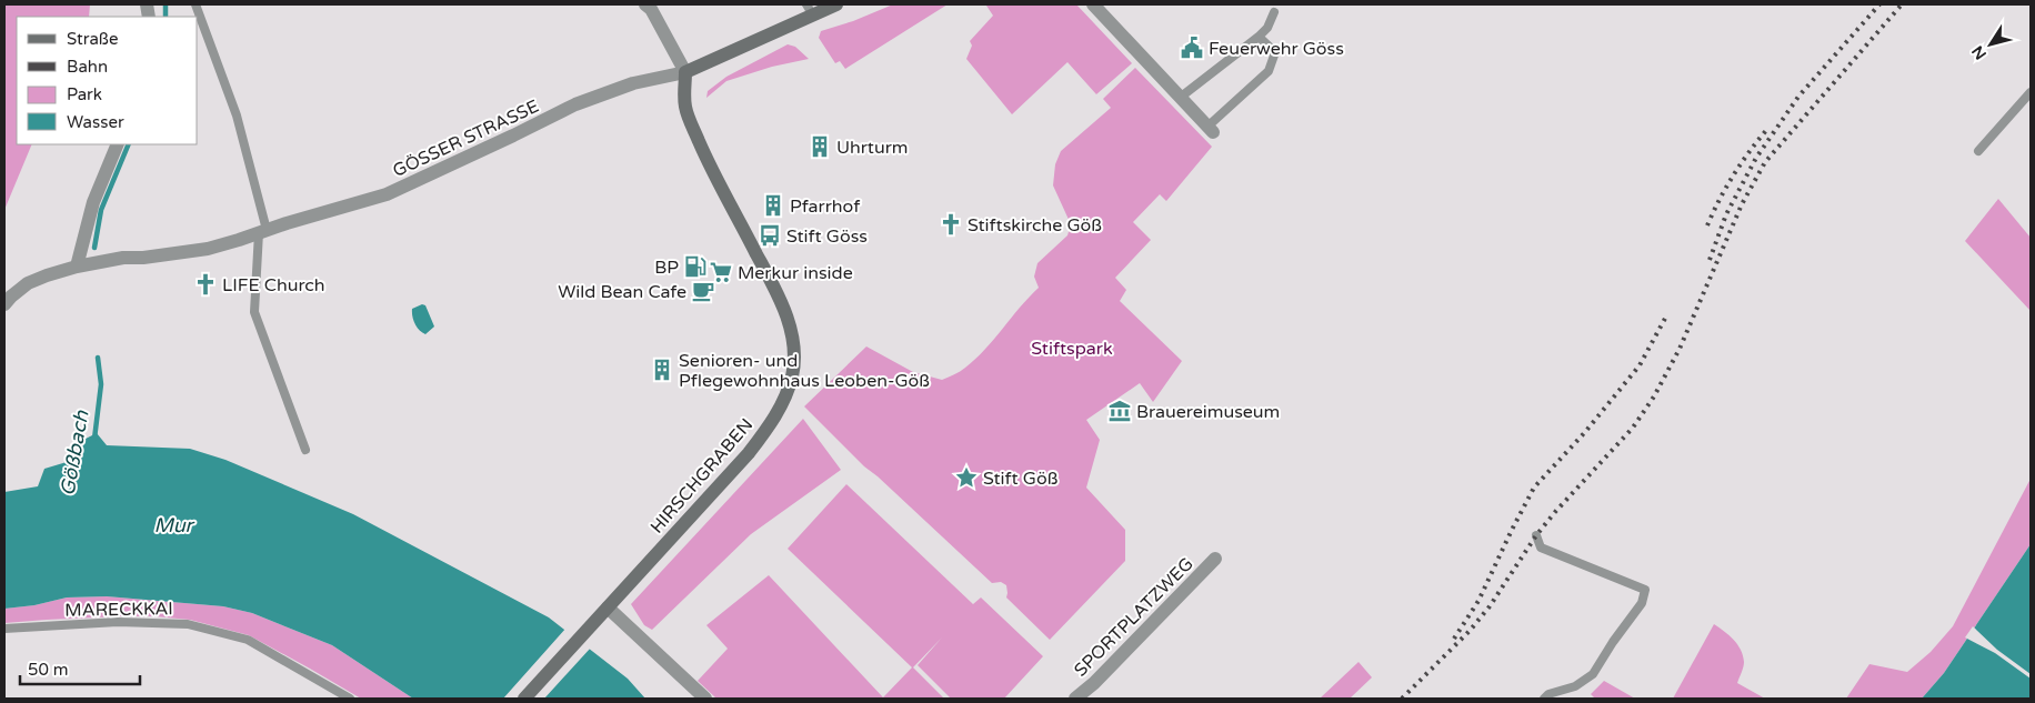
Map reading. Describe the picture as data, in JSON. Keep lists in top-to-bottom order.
{
  "streets": {
    "main road": ["HIRSCHGRABEN"],
    "street": ["GÖSSER STRASSE", "SPORTPLATZWEG"],
    "lane": ["MARECKKAI"]
  },
  "crossings": [
    ["GÖSSER STRASSE", "HIRSCHGRABEN"]
  ],
  "water": ["Gößbach", "Mur"],
  "parks": ["Stiftspark"],
  "places": {
    "public building": ["Feuerwehr Göss"],
    "building": ["Uhrturm", "Pfarrhof", "Senioren- und Pflegewohnhaus Leoben-Göß"],
    "church": ["Stiftskirche Göß", "LIFE Church"],
    "bus stop": ["Stift Göss"],
    "fuel station": ["BP"],
    "supermarket": ["Merkur inside"],
    "cafe": ["Wild Bean Cafe"],
    "museum": ["Brauereimuseum"],
    "place": ["Stift Göß"]
  },
  "legend": [
    "Straße",
    "Bahn",
    "Park",
    "Wasser"
  ],
  "scale_bar": "50 m",
  "north": "bottom left"
}
